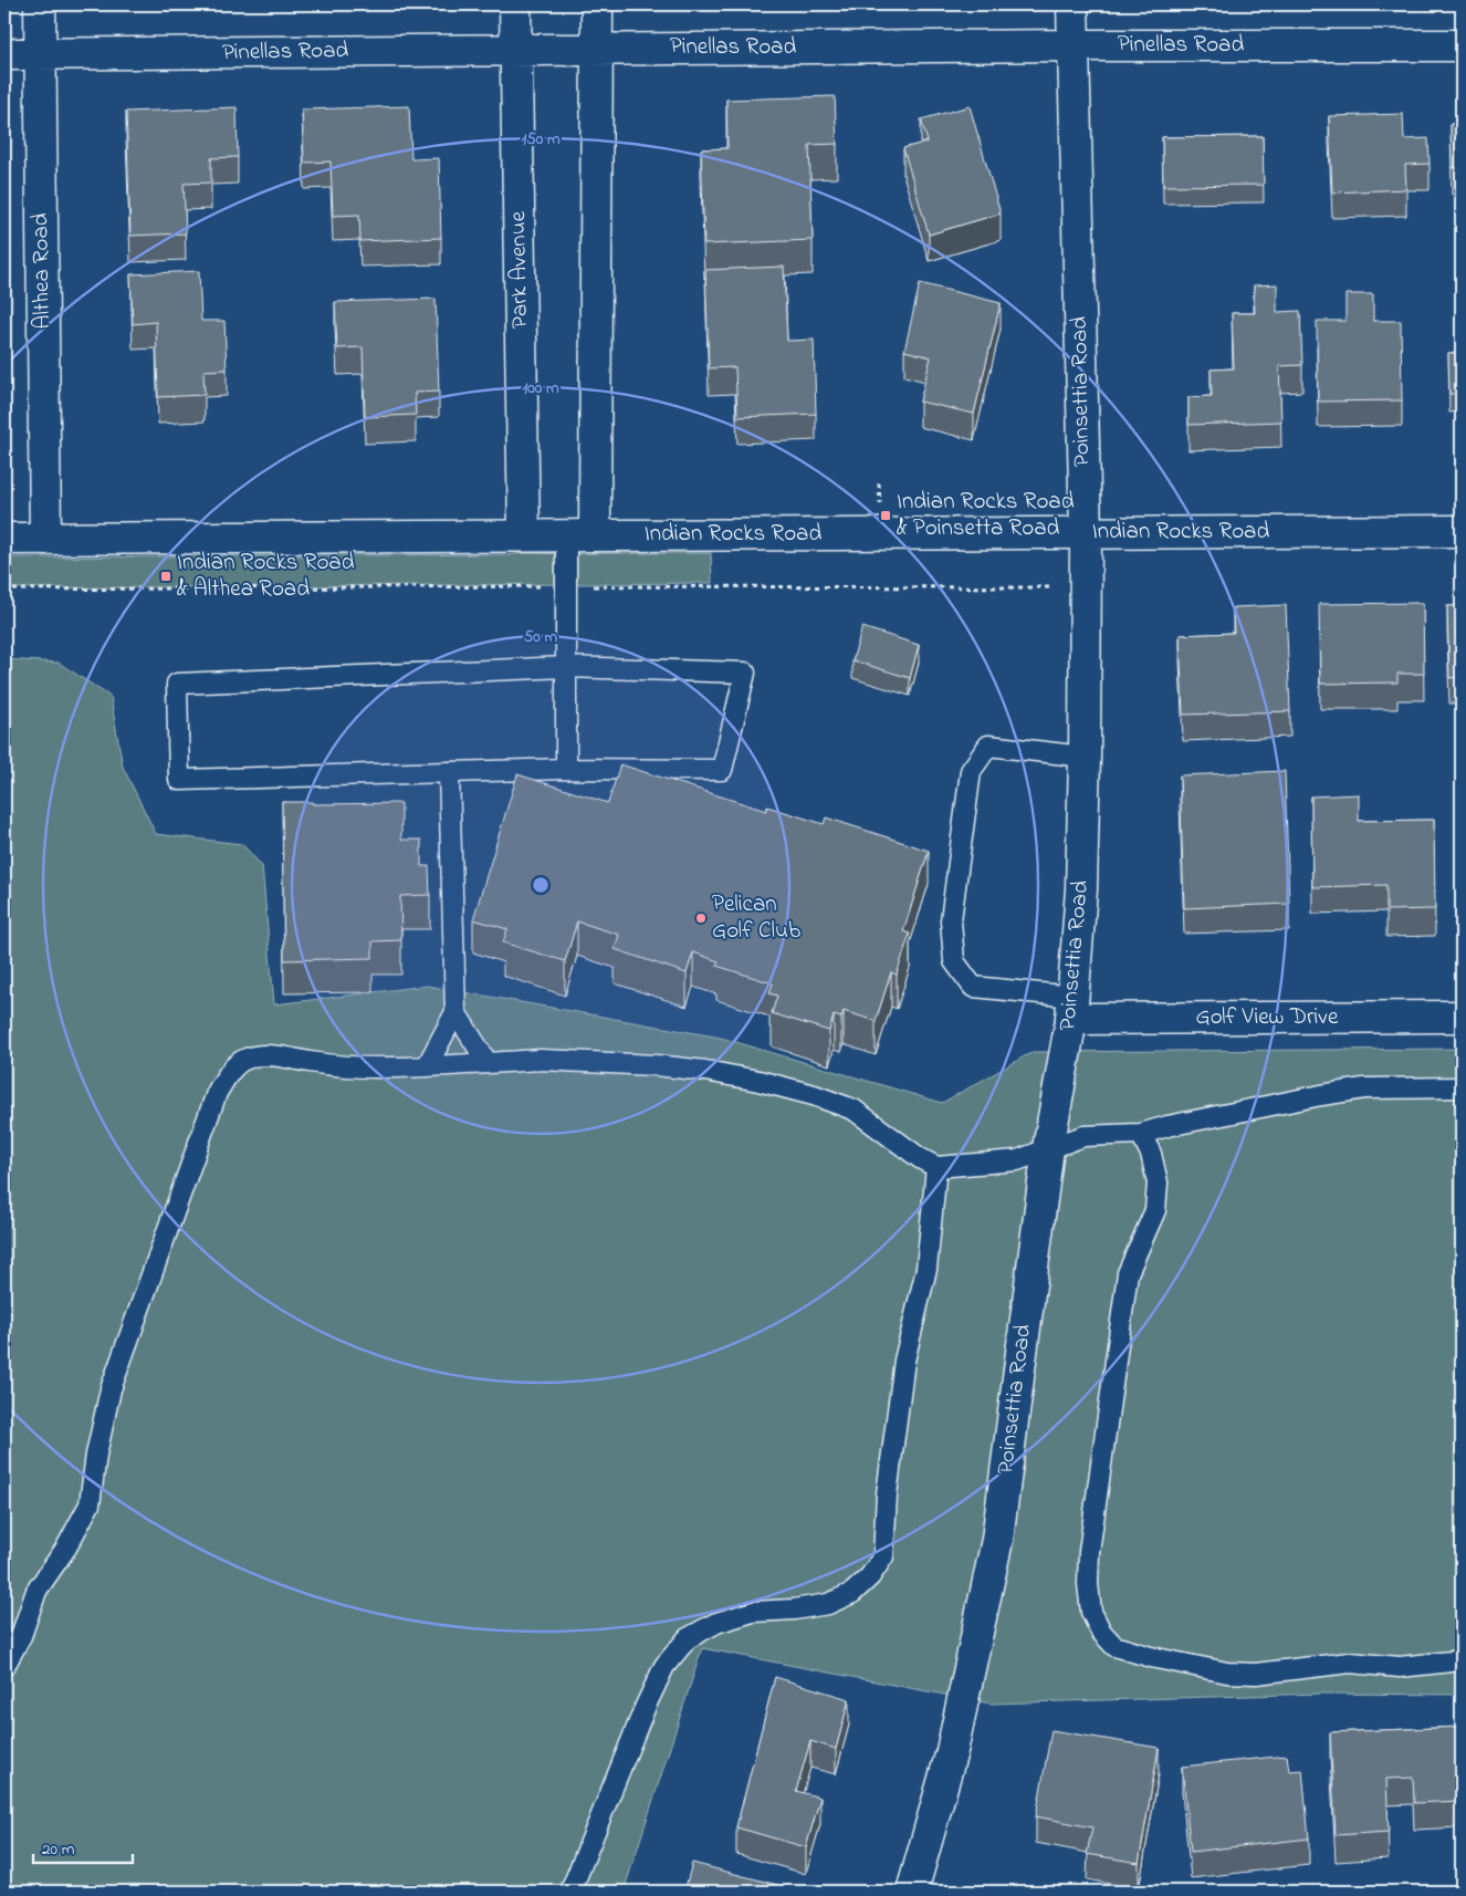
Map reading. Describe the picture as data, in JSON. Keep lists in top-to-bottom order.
{
  "streets": {
    "street": [
      "Pinellas Road",
      "Park Avenue",
      "Althea Road",
      "Poinsettia Road",
      "Indian Rocks Road",
      "Golf View Drive"
    ]
  },
  "crossings": [
    ["Pinellas Road", "Park Avenue"],
    ["Pinellas Road", "Althea Road"],
    ["Pinellas Road", "Poinsettia Road"],
    ["Park Avenue", "Indian Rocks Road"],
    ["Althea Road", "Indian Rocks Road"],
    ["Poinsettia Road", "Indian Rocks Road"],
    ["Poinsettia Road", "Golf View Drive"]
  ],
  "places": {
    "transit": ["Indian Rocks Road & Poinsetta Road", "Indian Rocks Road & Althea Road"],
    "other": ["Pelican Golf Club"]
  },
  "scale_bar": "20 m",
  "rings": ["150 m", "100 m", "50 m"]
}
